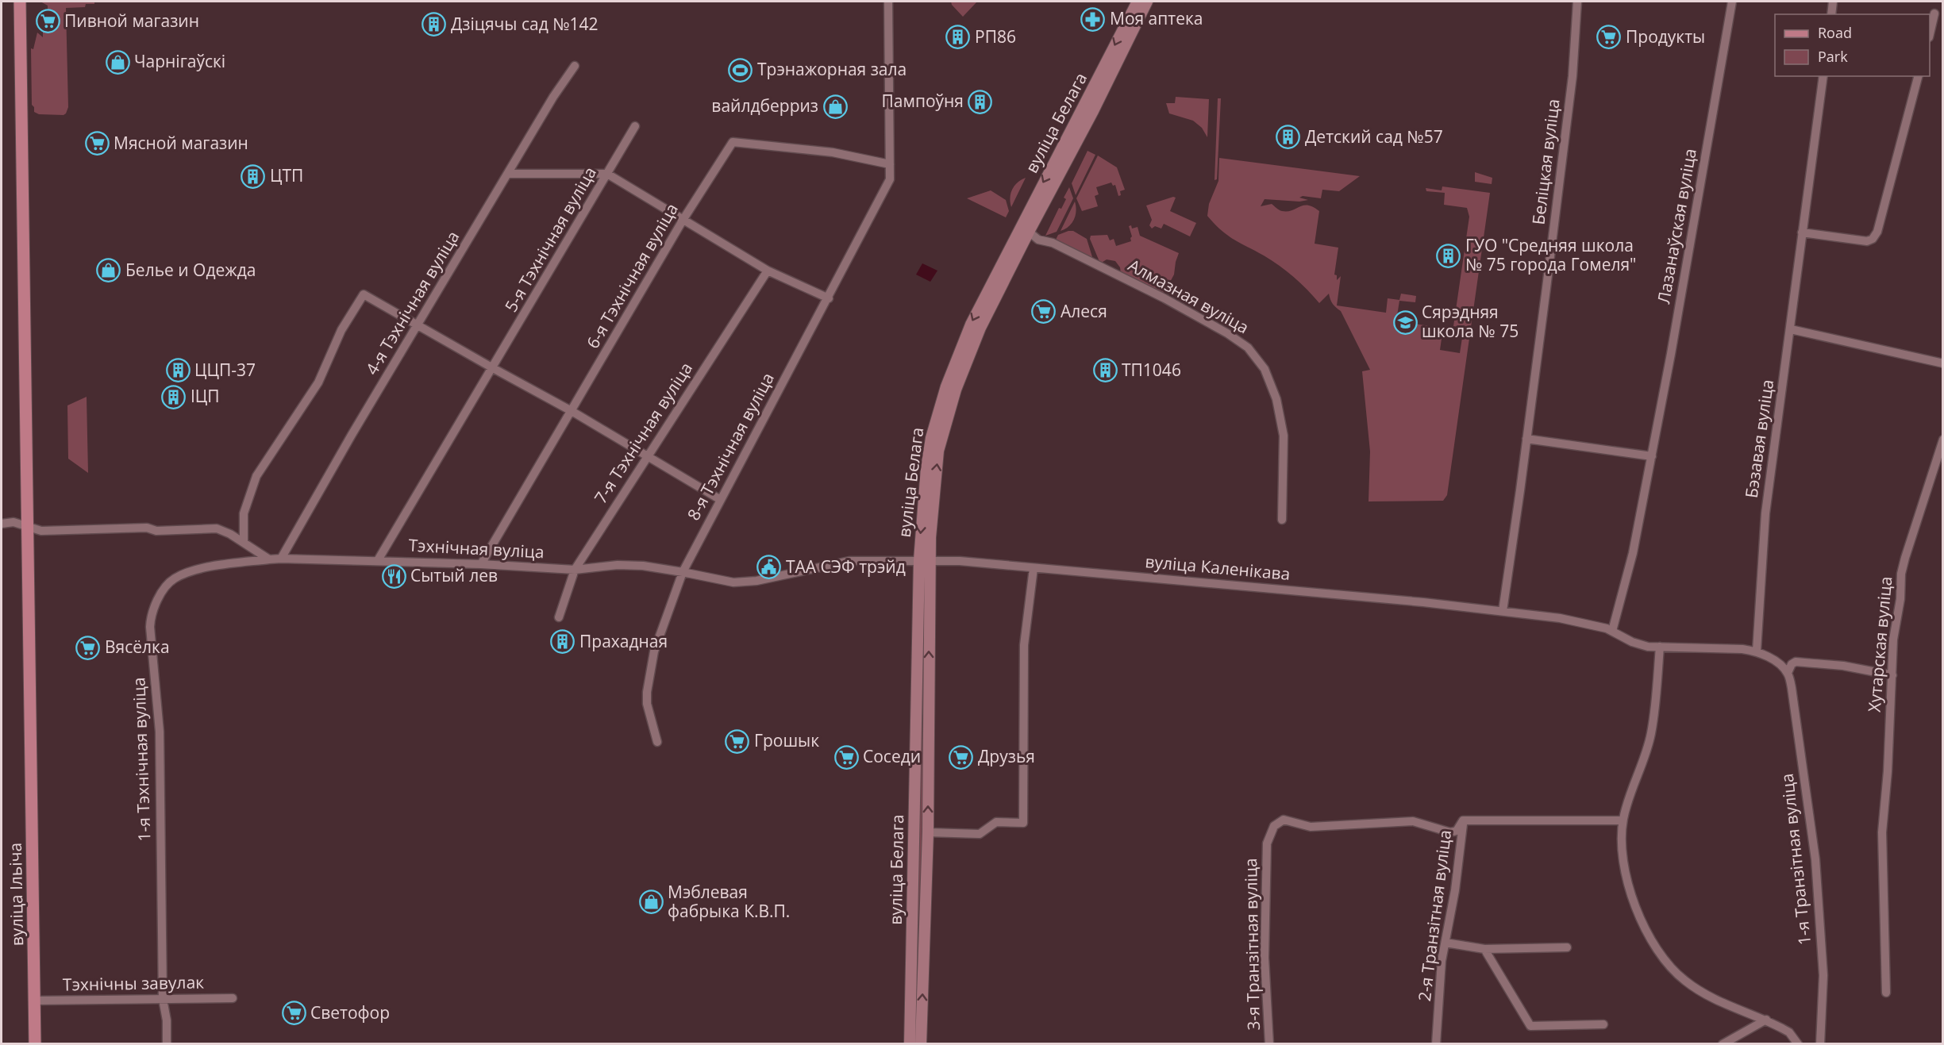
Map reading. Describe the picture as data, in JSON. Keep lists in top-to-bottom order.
{
  "streets": {
    "main road": ["вуліца Ільіча"],
    "street": [
      "вуліца Белага",
      "Беліцкая вуліца",
      "Лазанаўская вуліца",
      "5-я Тэхнічная вуліца",
      "6-я Тэхнічная вуліца",
      "Алмазная вуліца",
      "4-я Тэхнічная вуліца",
      "7-я Тэхнічная вуліца",
      "Бэзавая вуліца",
      "8-я Тэхнічная вуліца",
      "Тэхнічная вуліца",
      "вуліца Каленікава",
      "Хутарская вуліца",
      "1-я Тэхнічная вуліца",
      "1-я Транзітная вуліца",
      "2-я Транзітная вуліца",
      "3-я Транзітная вуліца",
      "Тэхнічны завулак"
    ]
  },
  "crossings": [
    ["вуліца Белага", "Алмазная вуліца"],
    ["вуліца Белага", "Тэхнічная вуліца"],
    ["вуліца Белага", "вуліца Каленікава"],
    ["Беліцкая вуліца", "вуліца Каленікава"],
    ["Лазанаўская вуліца", "вуліца Каленікава"],
    ["5-я Тэхнічная вуліца", "Тэхнічная вуліца"],
    ["6-я Тэхнічная вуліца", "8-я Тэхнічная вуліца"],
    ["6-я Тэхнічная вуліца", "Тэхнічная вуліца"],
    ["4-я Тэхнічная вуліца", "Тэхнічная вуліца"],
    ["7-я Тэхнічная вуліца", "Тэхнічная вуліца"],
    ["Бэзавая вуліца", "вуліца Каленікава"],
    ["8-я Тэхнічная вуліца", "Тэхнічная вуліца"],
    ["Тэхнічная вуліца", "вуліца Каленікава"],
    ["Тэхнічная вуліца", "1-я Тэхнічная вуліца"],
    ["1-я Тэхнічная вуліца", "Тэхнічны завулак"],
    ["вуліца Ільіча", "Тэхнічны завулак"],
    ["2-я Транзітная вуліца", "3-я Транзітная вуліца"]
  ],
  "places": {
    "pharmacy": ["Моя аптека"],
    "supermarket": [
      "Пивной магазин",
      "Продукты",
      "Мясной магазин",
      "Алеся",
      "Вясёлка",
      "Грошык",
      "Соседи",
      "Друзья",
      "Светофор"
    ],
    "building": [
      "Дзіцячы сад №142",
      "РП86",
      "Пампоўня",
      "Детский сад №57",
      "ЦТП",
      "ГУО \"Средняя школа № 75 города Гомеля\"",
      "ЦЦП-37",
      "ТП1046",
      "ІЦП",
      "Прахадная"
    ],
    "shop": [
      "Чарнігаўскі",
      "вайлдберриз",
      "Белье и Одежда",
      "Мэблевая фабрыка К.В.П."
    ],
    "sports": ["Трэнажорная зала"],
    "school or university": ["Сярэдняя школа № 75"],
    "public building": ["ТАА СЭФ трэйд"],
    "restaurant": ["Сытый лев"]
  },
  "legend": ["Road", "Park"]
}
